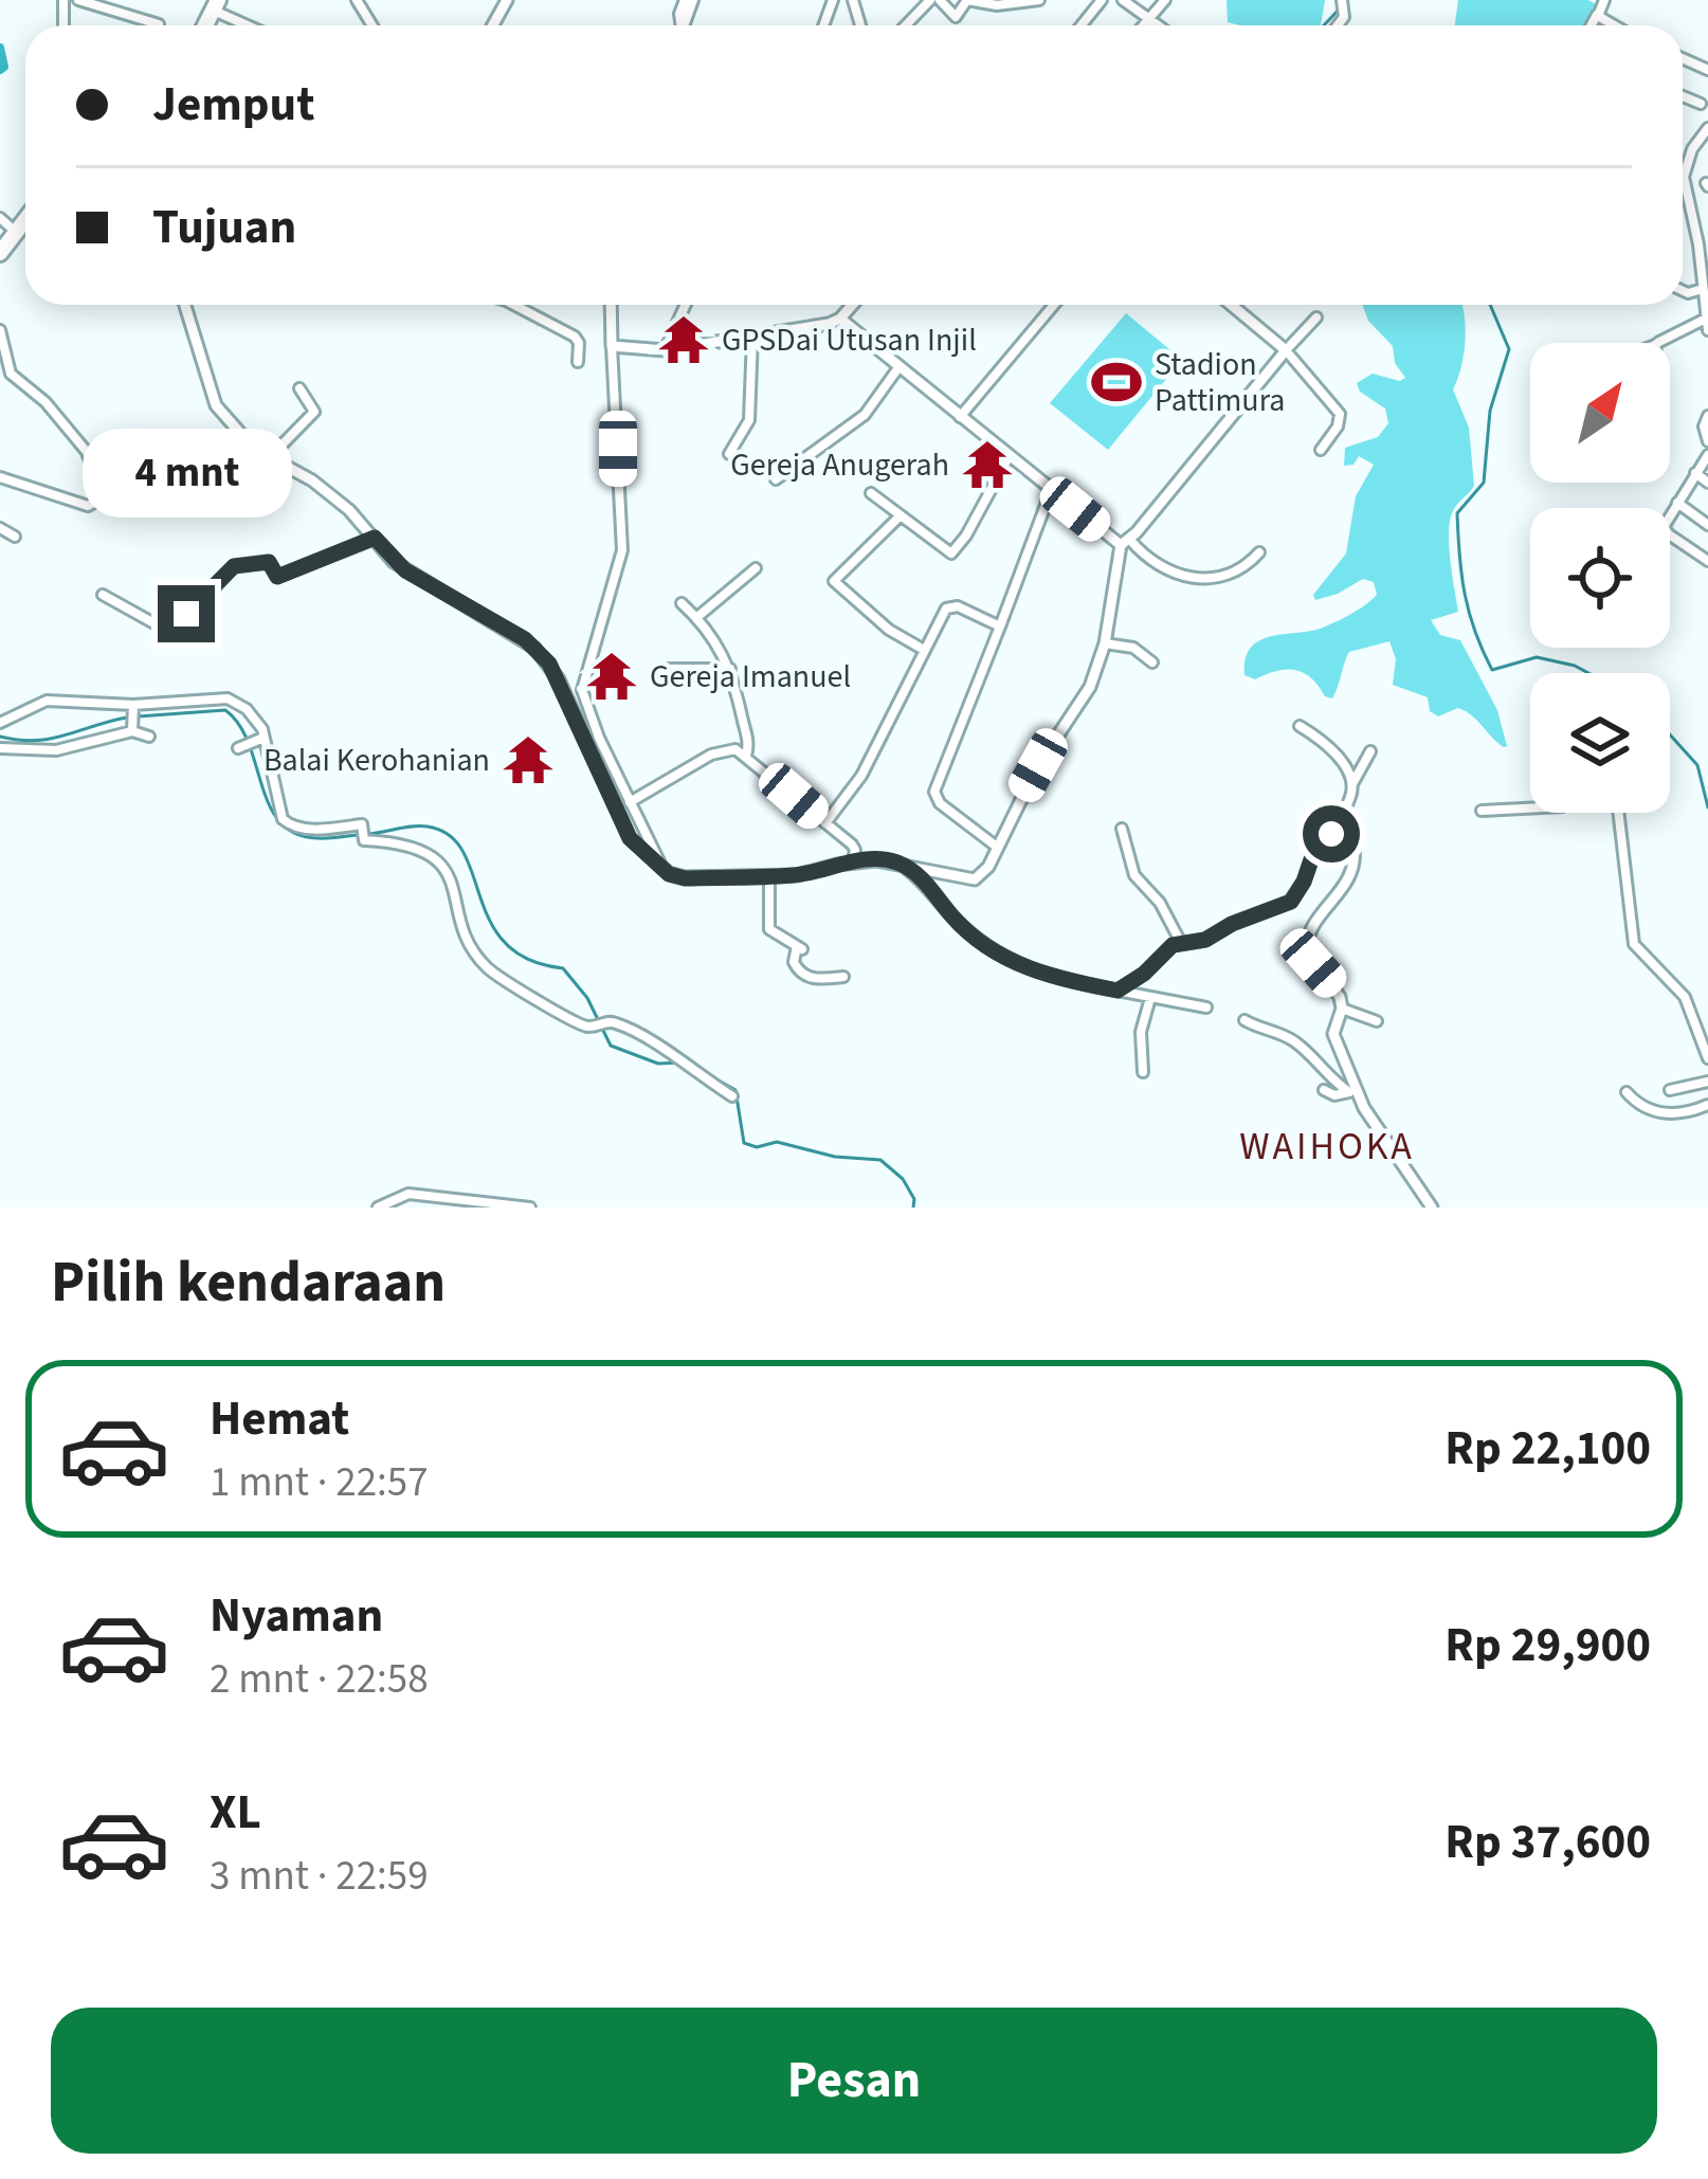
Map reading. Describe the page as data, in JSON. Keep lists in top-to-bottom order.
{
  "districts": ["WAIHOKA"],
  "places": {
    "temple": [
      "GPSDai Utusan Injil",
      "Gereja Anugerah",
      "Gereja Imanuel",
      "Balai Kerohanian"
    ],
    "sports": ["Stadion Pattimura"]
  },
  "north": "top right",
  "page": {
    "banner": ["Jemput", "Tujuan"],
    "bubble": "4 mnt",
    "heading": "Pilih kendaraan",
    "list": [
      {
        "name": "Hemat",
        "note": "1 mnt · 22:57",
        "value": "Rp 22,100"
      },
      {
        "name": "Nyaman",
        "note": "2 mnt · 22:58",
        "value": "Rp 29,900"
      },
      {
        "name": "XL",
        "note": "3 mnt · 22:59",
        "value": "Rp 37,600"
      }
    ],
    "buttons": "Pesan"
  }
}
